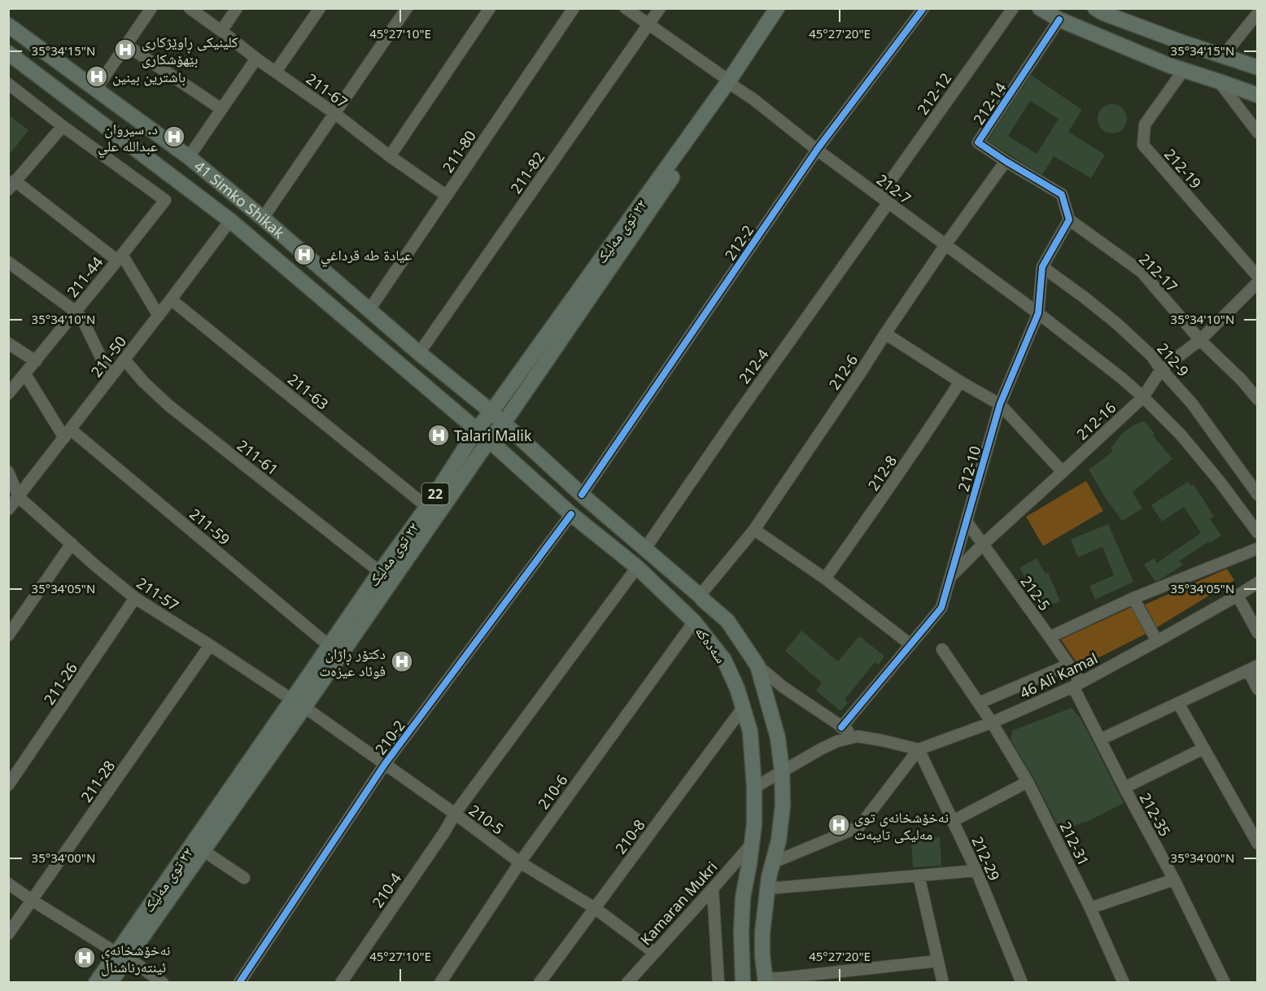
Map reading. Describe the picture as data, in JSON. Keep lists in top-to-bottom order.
{
  "streets": {
    "main road": [
      "41 Simko Shikak",
      "٢٢ توی مەلیک",
      "22",
      "سەدەکە"
    ],
    "street": [
      "211-67",
      "212-12",
      "212-14",
      "211-80",
      "212-19",
      "211-82",
      "212-7",
      "212-2",
      "212-17",
      "211-44",
      "211-50",
      "212-9",
      "212-4",
      "212-6",
      "211-63",
      "212-16",
      "211-61",
      "212-10",
      "212-8",
      "211-59",
      "212-5",
      "211-57",
      "46 Ali Kamal",
      "211-26",
      "210-2",
      "211-28",
      "210-6",
      "212-35",
      "210-5",
      "210-8",
      "212-31",
      "212-29",
      "210-4",
      "Kamaran Mukri"
    ]
  },
  "crossings": [
    ["211-67", "211-80"],
    ["212-12", "212-7"],
    ["212-12", "212-4"],
    ["212-14", "212-17"],
    ["212-14", "212-6"],
    ["212-14", "212-10"],
    ["211-80", "41 Simko Shikak"],
    ["211-82", "212-7"],
    ["211-82", "41 Simko Shikak"],
    ["212-7", "٢٢ توی مەلیک"],
    ["212-7", "212-2"],
    ["212-7", "212-4"],
    ["212-7", "212-6"],
    ["212-7", "212-10"],
    ["41 Simko Shikak", "٢٢ توی مەلیک"],
    ["41 Simko Shikak", "212-2"],
    ["41 Simko Shikak", "211-50"],
    ["41 Simko Shikak", "212-4"],
    ["41 Simko Shikak", "212-6"],
    ["41 Simko Shikak", "سەدەکە"],
    ["٢٢ توی مەلیک", "211-63"],
    ["٢٢ توی مەلیک", "211-61"],
    ["٢٢ توی مەلیک", "211-59"],
    ["٢٢ توی مەلیک", "211-57"],
    ["٢٢ توی مەلیک", "سەدەکە"],
    ["٢٢ توی مەلیک", "210-5"],
    ["212-17", "212-16"],
    ["212-17", "212-10"],
    ["211-44", "211-59"],
    ["211-50", "211-63"],
    ["211-50", "211-61"],
    ["211-50", "211-59"],
    ["211-50", "211-57"],
    ["212-9", "212-16"],
    ["212-9", "212-10"],
    ["212-16", "212-10"],
    ["212-16", "212-5"],
    ["212-10", "212-5"],
    ["212-5", "46 Ali Kamal"],
    ["212-5", "212-35"],
    ["211-57", "211-26"],
    ["211-57", "211-28"],
    ["211-57", "210-5"],
    ["سەدەکە", "210-2"],
    ["سەدەکە", "210-6"],
    ["سەدەکە", "210-8"],
    ["سەدەکە", "210-4"],
    ["سەدەکە", "Kamaran Mukri"],
    ["46 Ali Kamal", "212-35"],
    ["46 Ali Kamal", "212-31"],
    ["46 Ali Kamal", "212-29"],
    ["210-2", "210-5"],
    ["210-6", "210-5"],
    ["210-5", "210-8"],
    ["210-5", "210-4"],
    ["210-5", "Kamaran Mukri"]
  ],
  "places": {
    "hospital": [
      "کلینیکی ڕاوێژکاری بێهۆشکاری",
      "باشترين بينين",
      "د. سيروان عبدالله علي",
      "عيادة طه قرداغي",
      "Talari Malik",
      "دکتۆر ڕاژان فوئاد عیزەت",
      "نەخۆشخانەی توی مەلیكی تایبەت",
      "نەخۆشخانەی ئینتەرناشناڵ"
    ]
  },
  "coordinates": [
    "45°27'10\"E",
    "45°27'20\"E",
    "35°34'15\"N",
    "35°34'10\"N",
    "35°34'05\"N",
    "35°34'00\"N"
  ]
}
